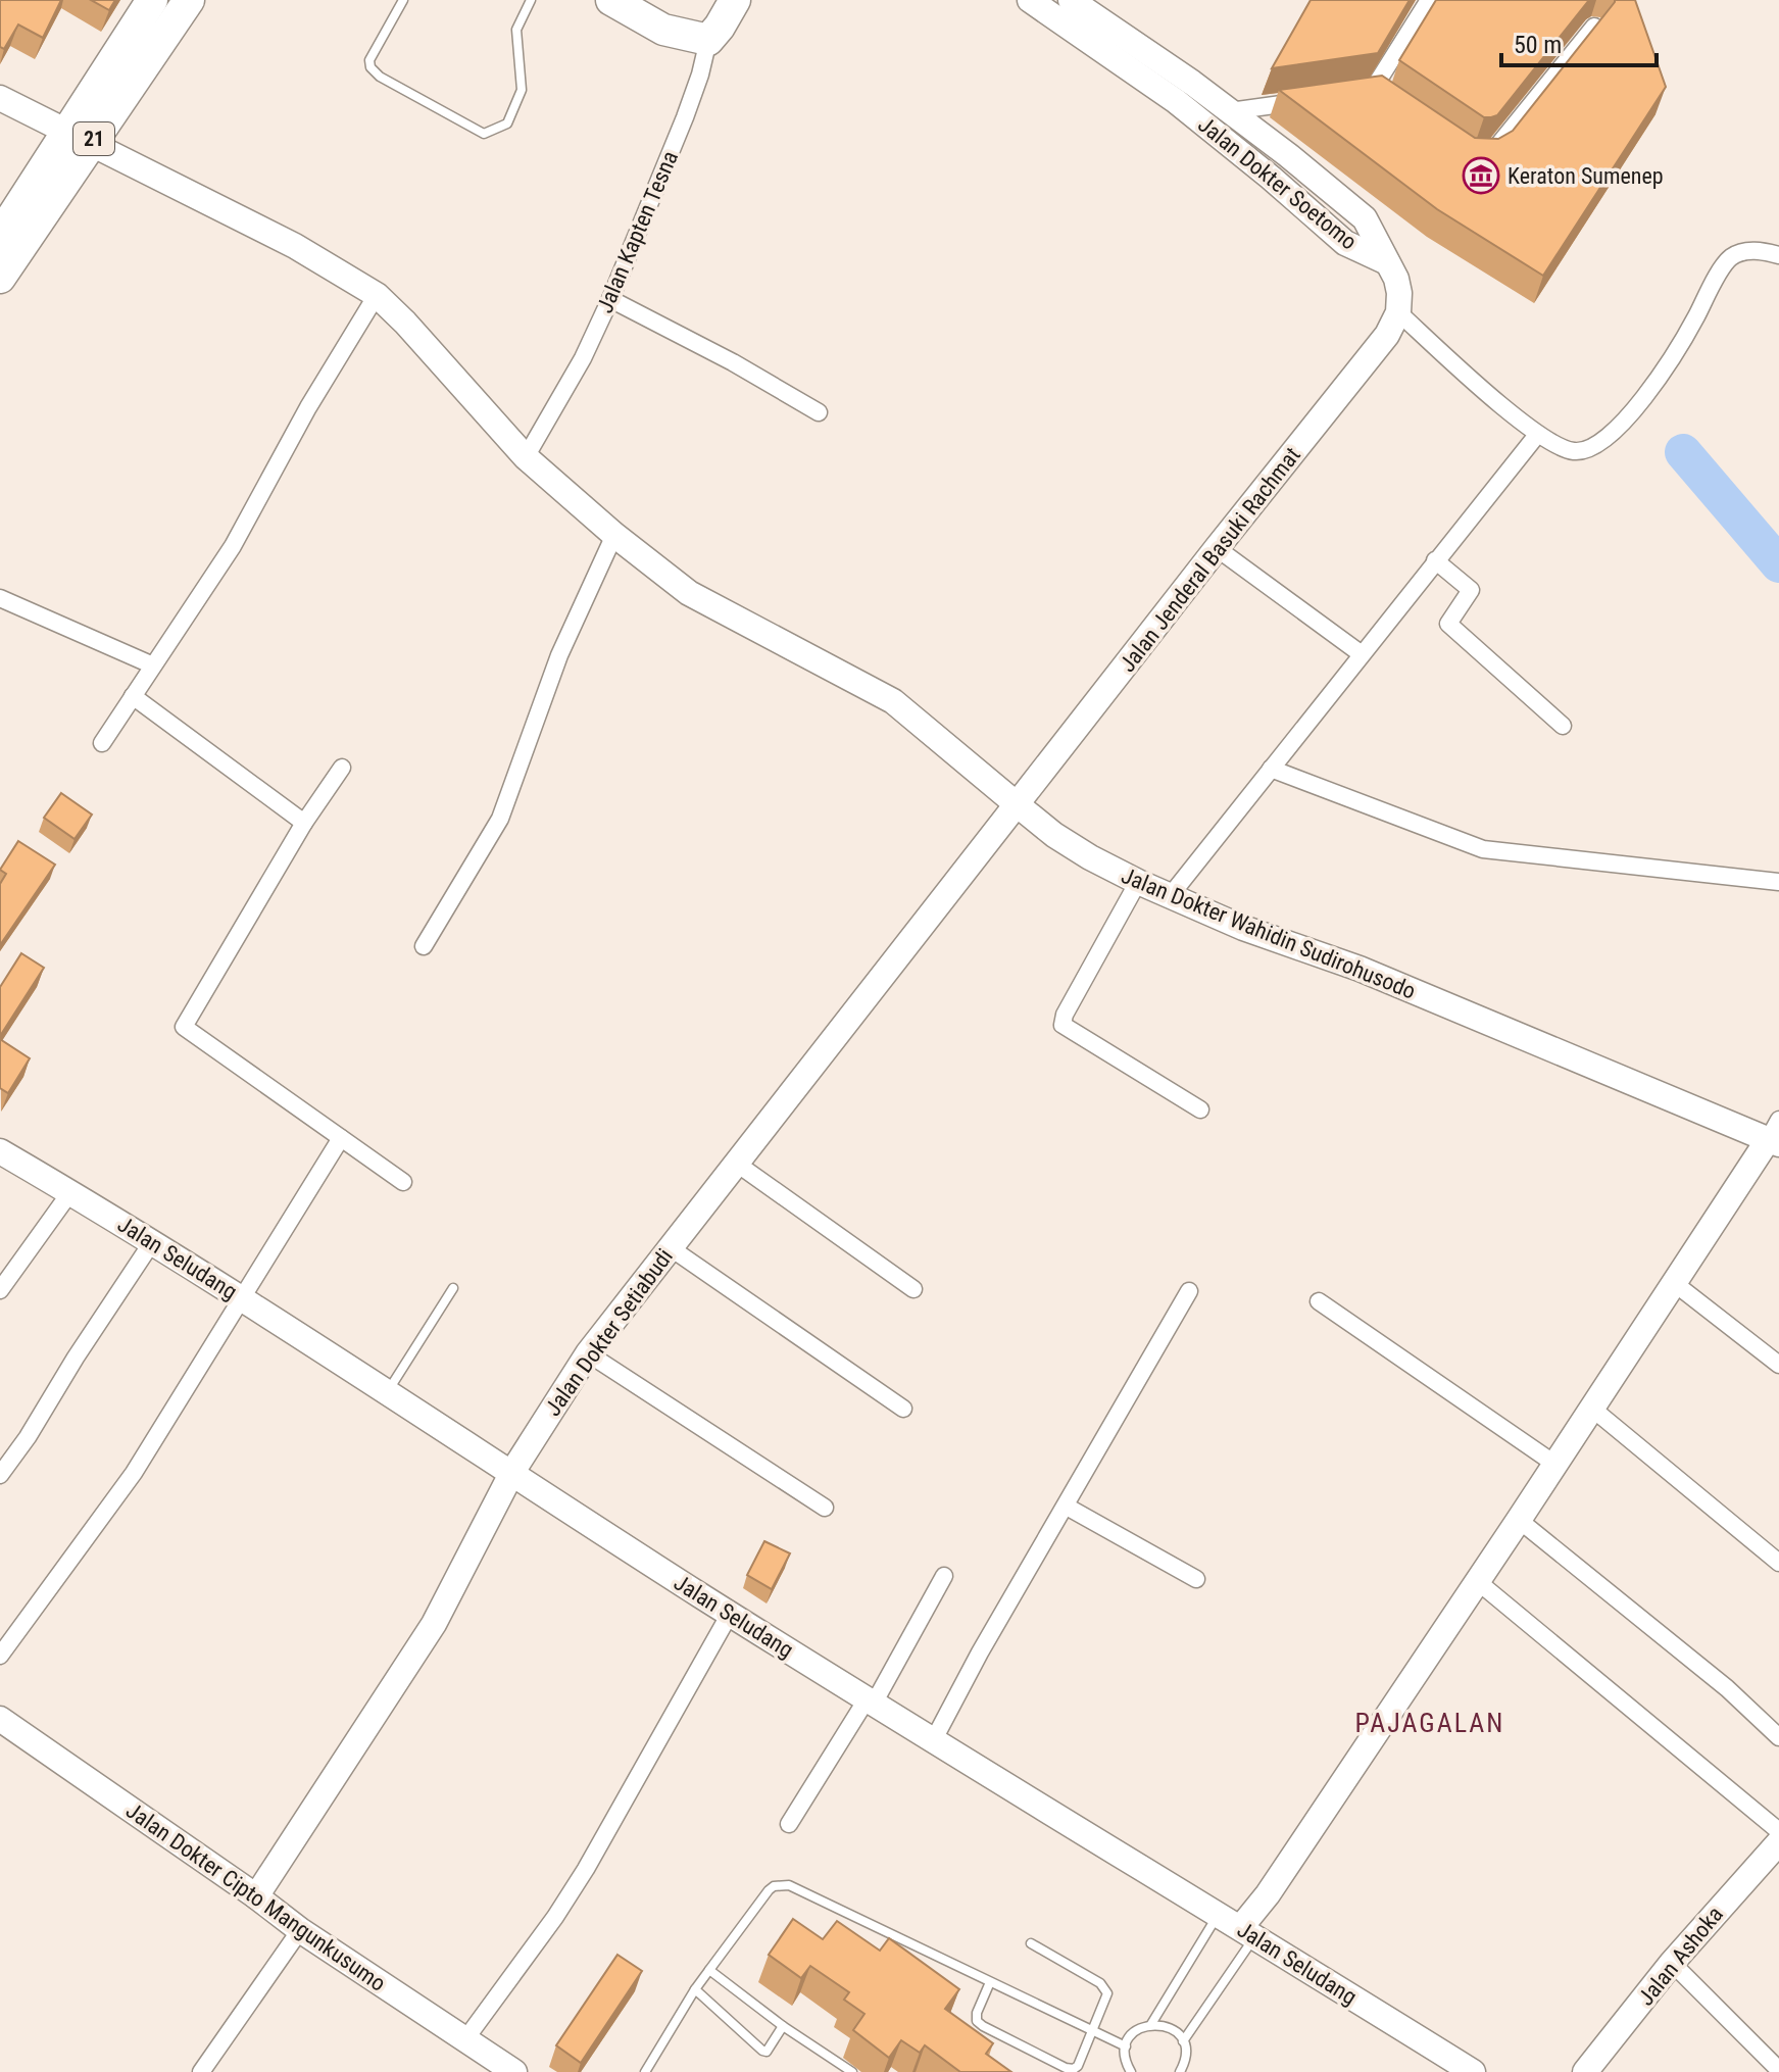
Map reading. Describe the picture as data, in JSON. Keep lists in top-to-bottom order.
{
  "streets": {
    "highway": ["21", "Jalan Kapten Tesna"],
    "street": [
      "Jalan Dokter Soetomo",
      "Jalan Jenderal Basuki Rachmat",
      "Jalan Dokter Wahidin Sudirohusodo",
      "Jalan Seludang",
      "Jalan Dokter Setiabudi",
      "Jalan Dokter Cipto Mangunkusumo",
      "Jalan Ashoka"
    ]
  },
  "crossings": [
    ["21", "Jalan Dokter Wahidin Sudirohusodo"],
    ["Jalan Kapten Tesna", "Jalan Dokter Wahidin Sudirohusodo"],
    ["Jalan Jenderal Basuki Rachmat", "Jalan Dokter Wahidin Sudirohusodo"],
    ["Jalan Jenderal Basuki Rachmat", "Jalan Dokter Setiabudi"],
    ["Jalan Dokter Wahidin Sudirohusodo", "Jalan Dokter Setiabudi"],
    ["Jalan Seludang", "Jalan Dokter Setiabudi"],
    ["Jalan Dokter Setiabudi", "Jalan Dokter Cipto Mangunkusumo"]
  ],
  "districts": ["PAJAGALAN"],
  "places": {
    "museum": ["Keraton Sumenep"]
  },
  "scale_bar": "50 m"
}
